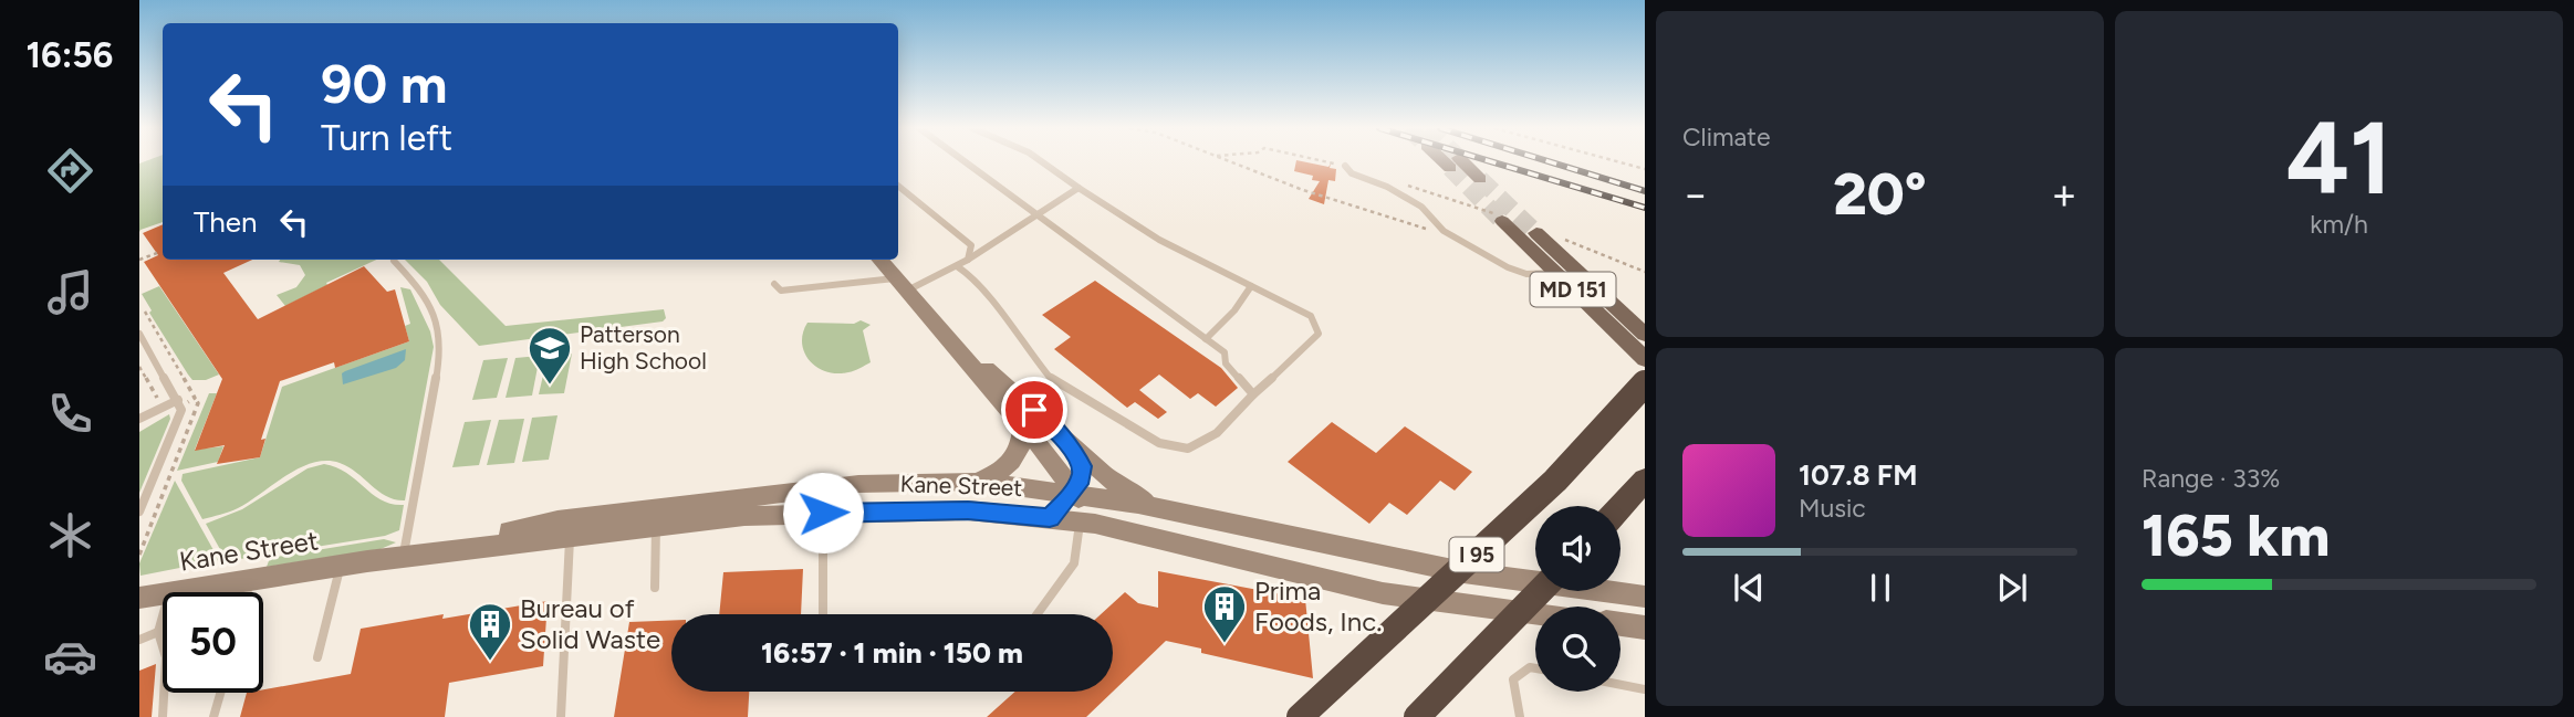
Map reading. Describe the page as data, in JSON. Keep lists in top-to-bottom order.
{
  "streets": {
    "highway": ["I 95"],
    "main road": ["MD 151", "Kane Street"]
  },
  "places": {
    "school or university": ["Patterson High School"],
    "building": ["Prima Foods, Inc.", "Bureau of Solid Waste"]
  },
  "page": {
    "tabs": "16:56",
    "tile": [
      "Climate",
      ["41", "km/h"],
      ["Range · 33%", "165 km"]
    ],
    "turn": ["90 m", "Turn left"],
    "heat": ["−", "20°", "+"],
    "then": "Then",
    "song": ["107.8 FM", "Music"],
    "limit": "50",
    "trip": "16:57 · 1 min · 150 m"
  }
}
